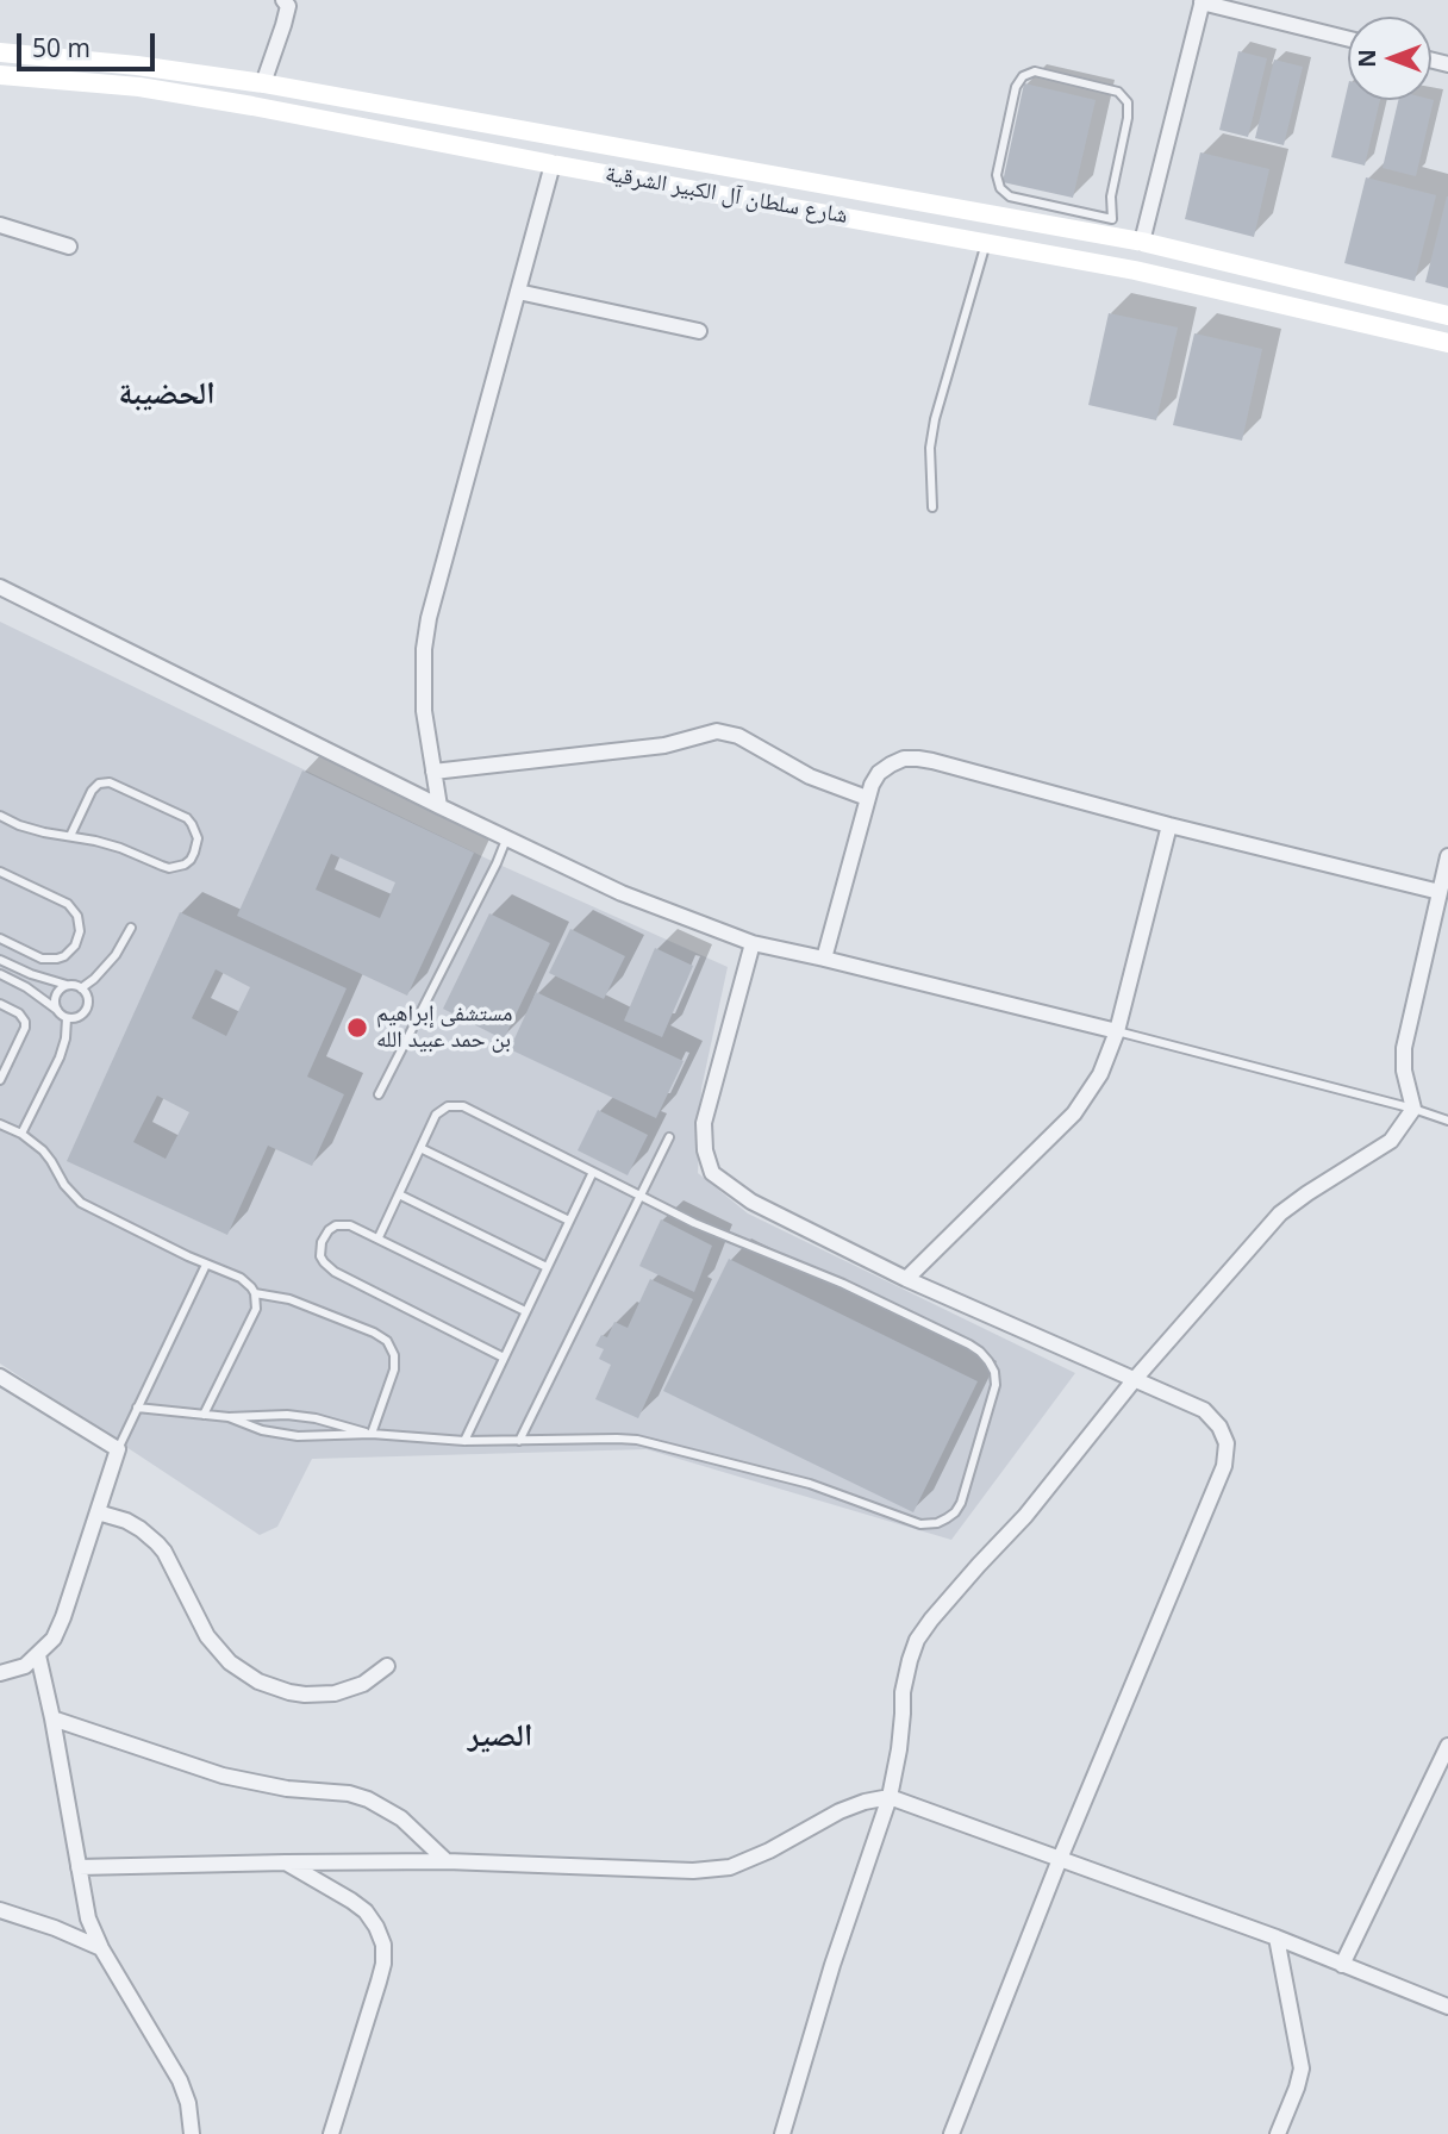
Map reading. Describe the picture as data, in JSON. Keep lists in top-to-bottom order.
{
  "streets": {
    "main road": ["شارع سلطان آل الكبير الشرقية"]
  },
  "districts": ["الحضيبة", "الصير"],
  "places": ["مستشفى إبراهيم بن حمد عبيد الله"],
  "scale_bar": "50 m",
  "north": "left"
}
